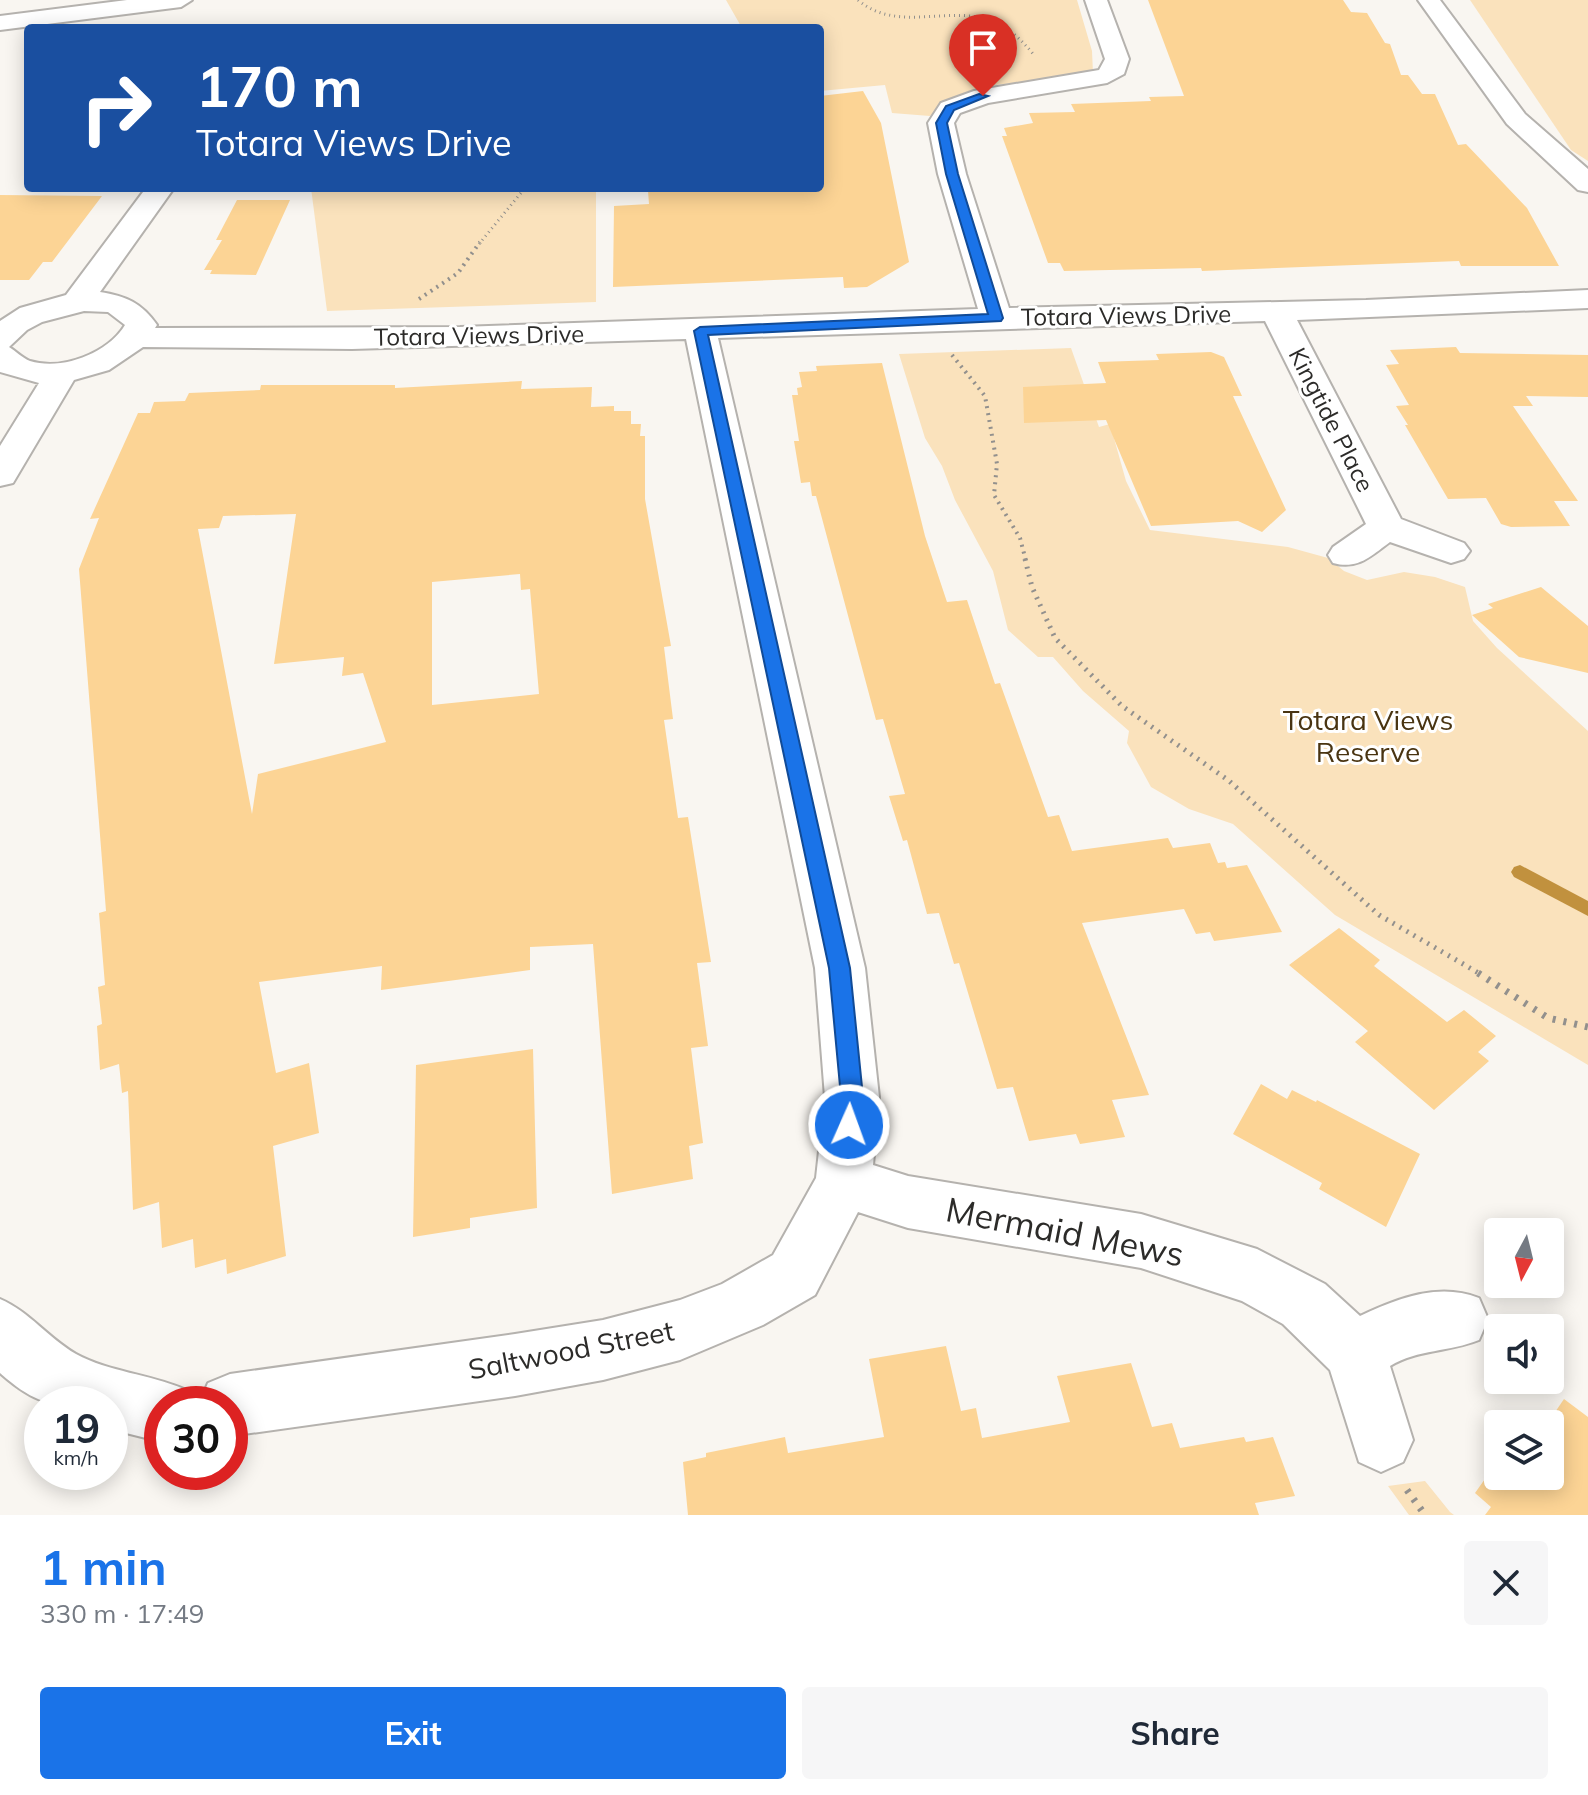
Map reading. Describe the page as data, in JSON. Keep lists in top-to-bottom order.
{
  "streets": {
    "street": [
      "Totara Views Drive",
      "Kingtide Place",
      "Mermaid Mews",
      "Saltwood Street"
    ]
  },
  "crossings": [
    ["Totara Views Drive", "Kingtide Place"],
    ["Totara Views Drive", "Saltwood Street"],
    ["Mermaid Mews", "Saltwood Street"]
  ],
  "parks": ["Totara Views Reserve"],
  "north": "bottom",
  "page": {
    "turn": ["170 m", "Totara Views Drive"],
    "speed": "19 km/h",
    "limit": "30",
    "heading": ["1 min", "330 m · 17:49"],
    "buttons": ["Exit", "Share"]
  }
}
